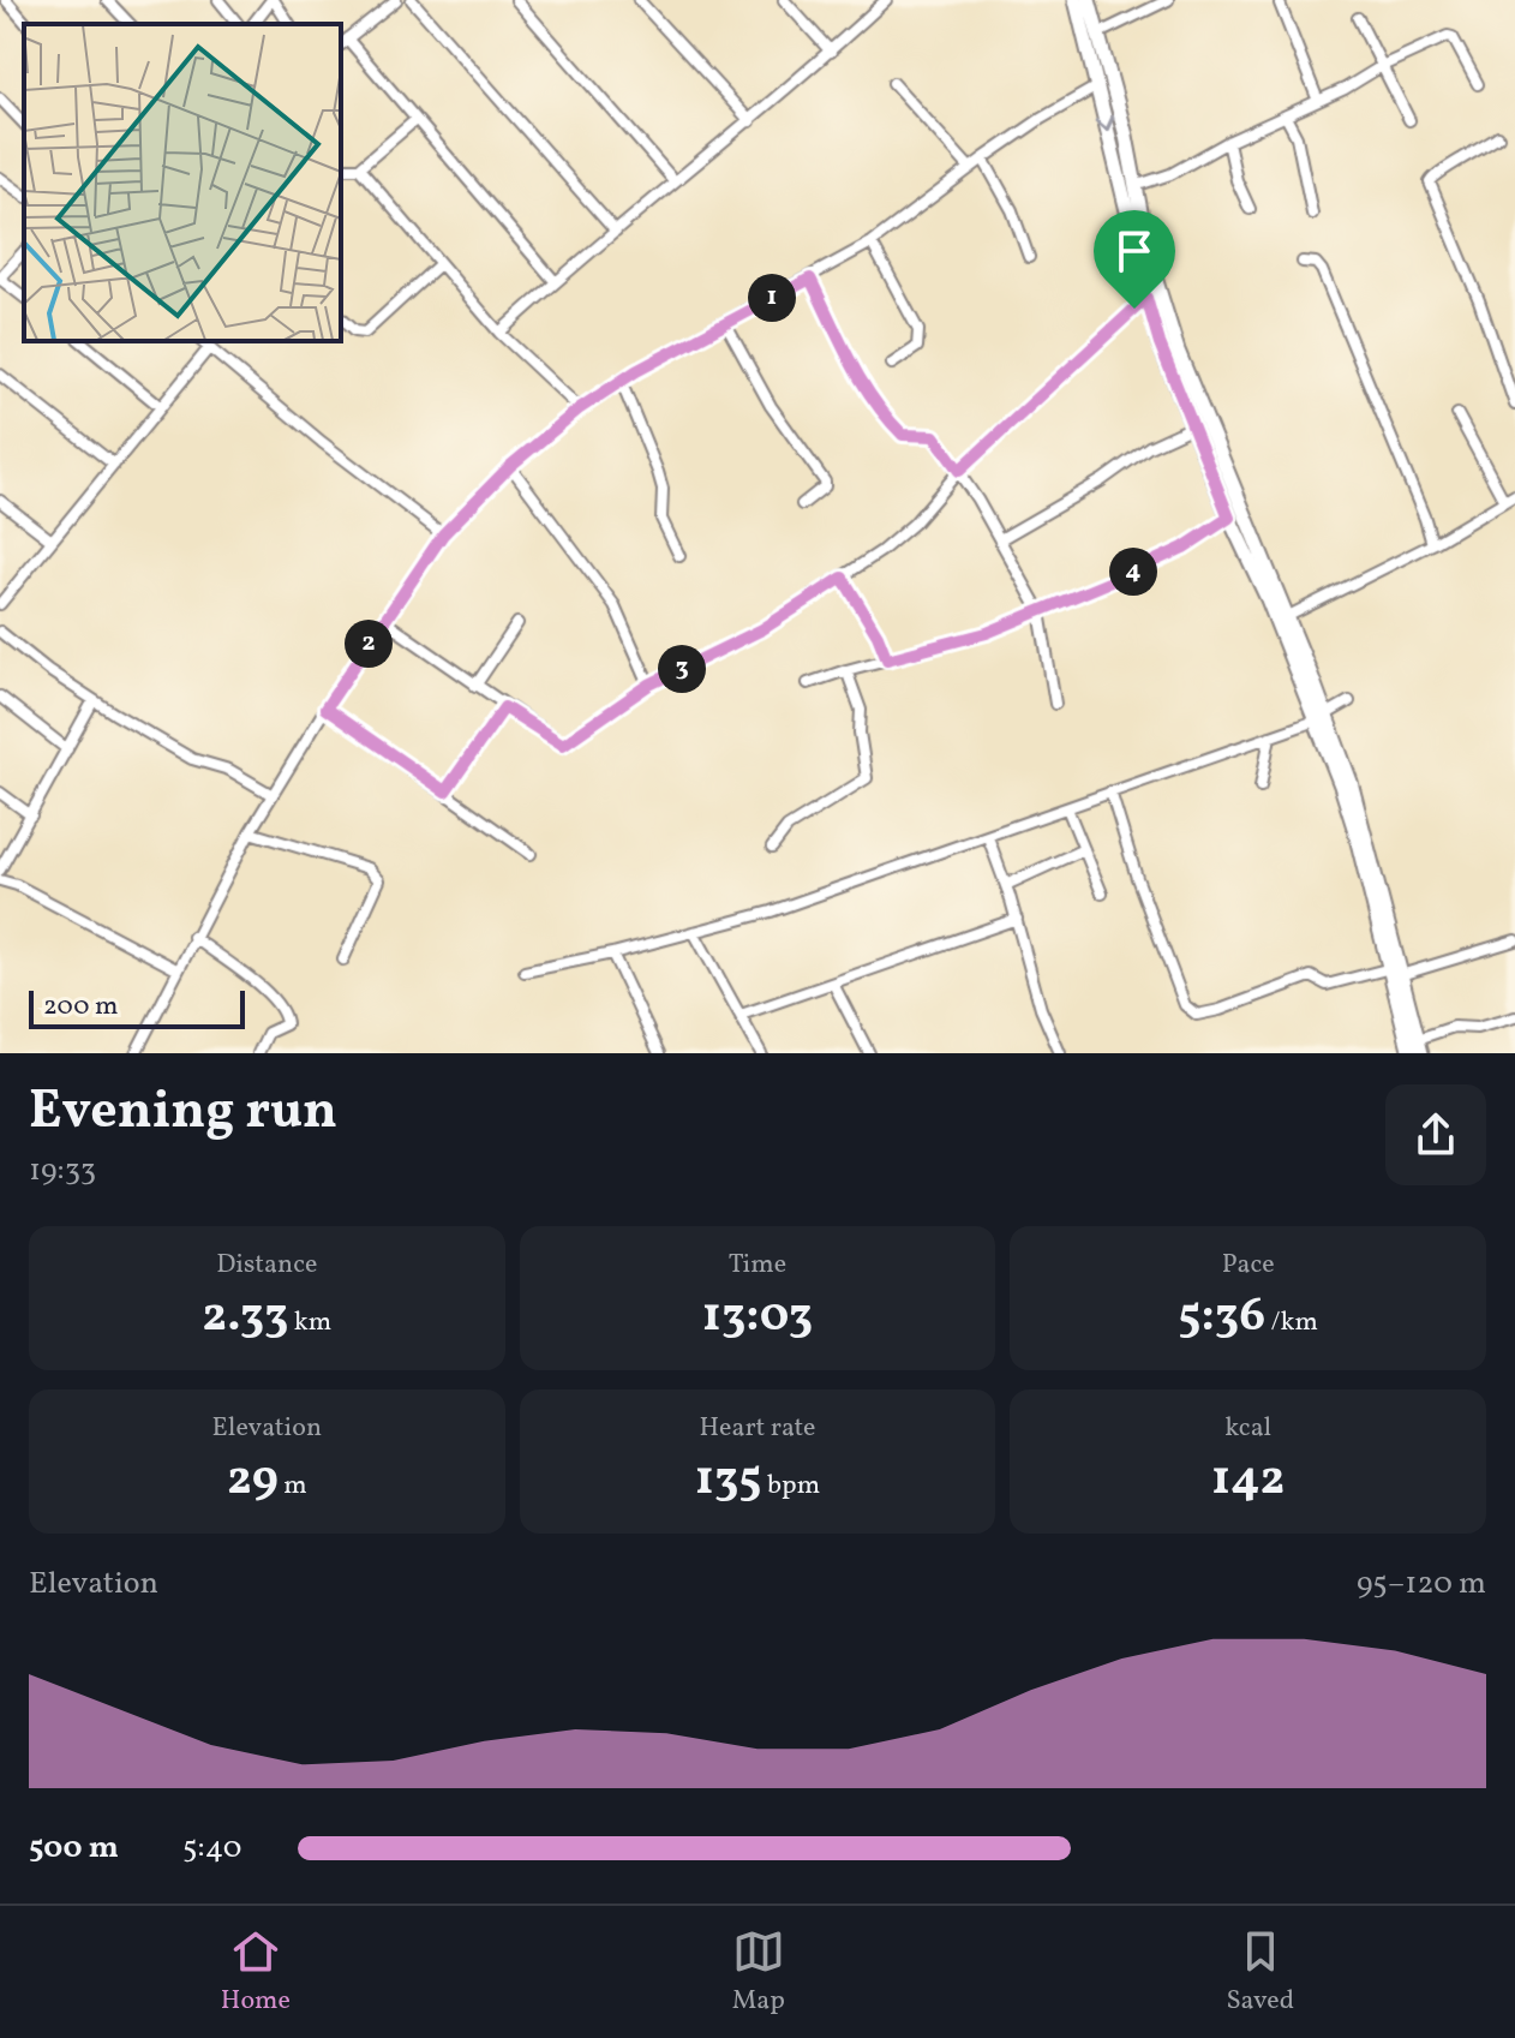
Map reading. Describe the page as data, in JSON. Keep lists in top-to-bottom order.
{
  "scale_bar": "200 m",
  "page": {
    "pins": [
      "1",
      "4",
      "2",
      "3"
    ],
    "scale": "200 m",
    "heading": ["Evening run", "19:33"],
    "stats": [
      ["Distance", "2.33 km"],
      ["Time", "13:03"],
      ["Pace", "5:36 /km"],
      ["Elevation", "29 m"],
      ["Heart rate", "135 bpm"],
      ["kcal", "142"]
    ],
    "chart": ["Elevation", "95–120 m"],
    "list": [
      {
        "name": "500 m",
        "note": "5:40"
      }
    ],
    "tabs": ["Home", "Map", "Saved"]
  }
}
